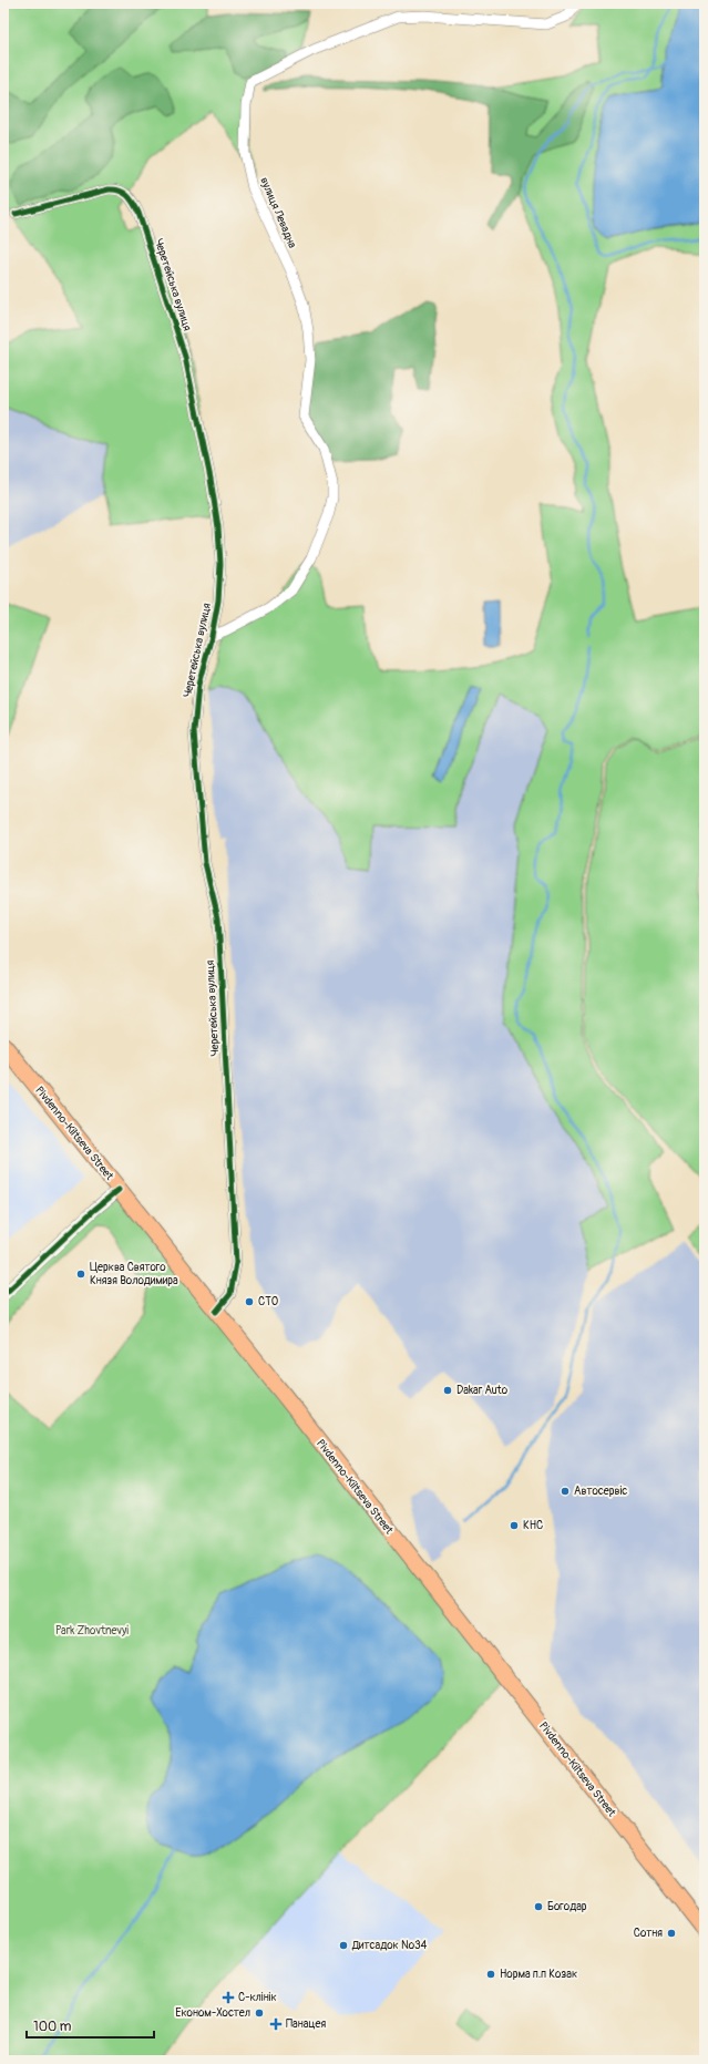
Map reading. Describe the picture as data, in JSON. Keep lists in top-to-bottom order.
{
  "streets": {
    "main road": ["Pivdenno-Kiltseva Street"],
    "street": ["вулиця Левадна", "Черетейська вулиця"]
  },
  "crossings": [
    ["вулиця Левадна", "Черетейська вулиця"],
    ["Черетейська вулиця", "Pivdenno-Kiltseva Street"]
  ],
  "parks": ["Park Zhovtnevyi"],
  "places": {
    "other": [
      "Церква Святого Князя Володимира",
      "СТО",
      "Dakar Auto",
      "Автосервіс",
      "КНС",
      "Богодар",
      "Сотня",
      "Дитсадок №34",
      "Норма п.п Козак",
      "Економ-Хостел"
    ],
    "health": ["С-клінік", "Панацея"]
  },
  "scale_bar": "100 m"
}
